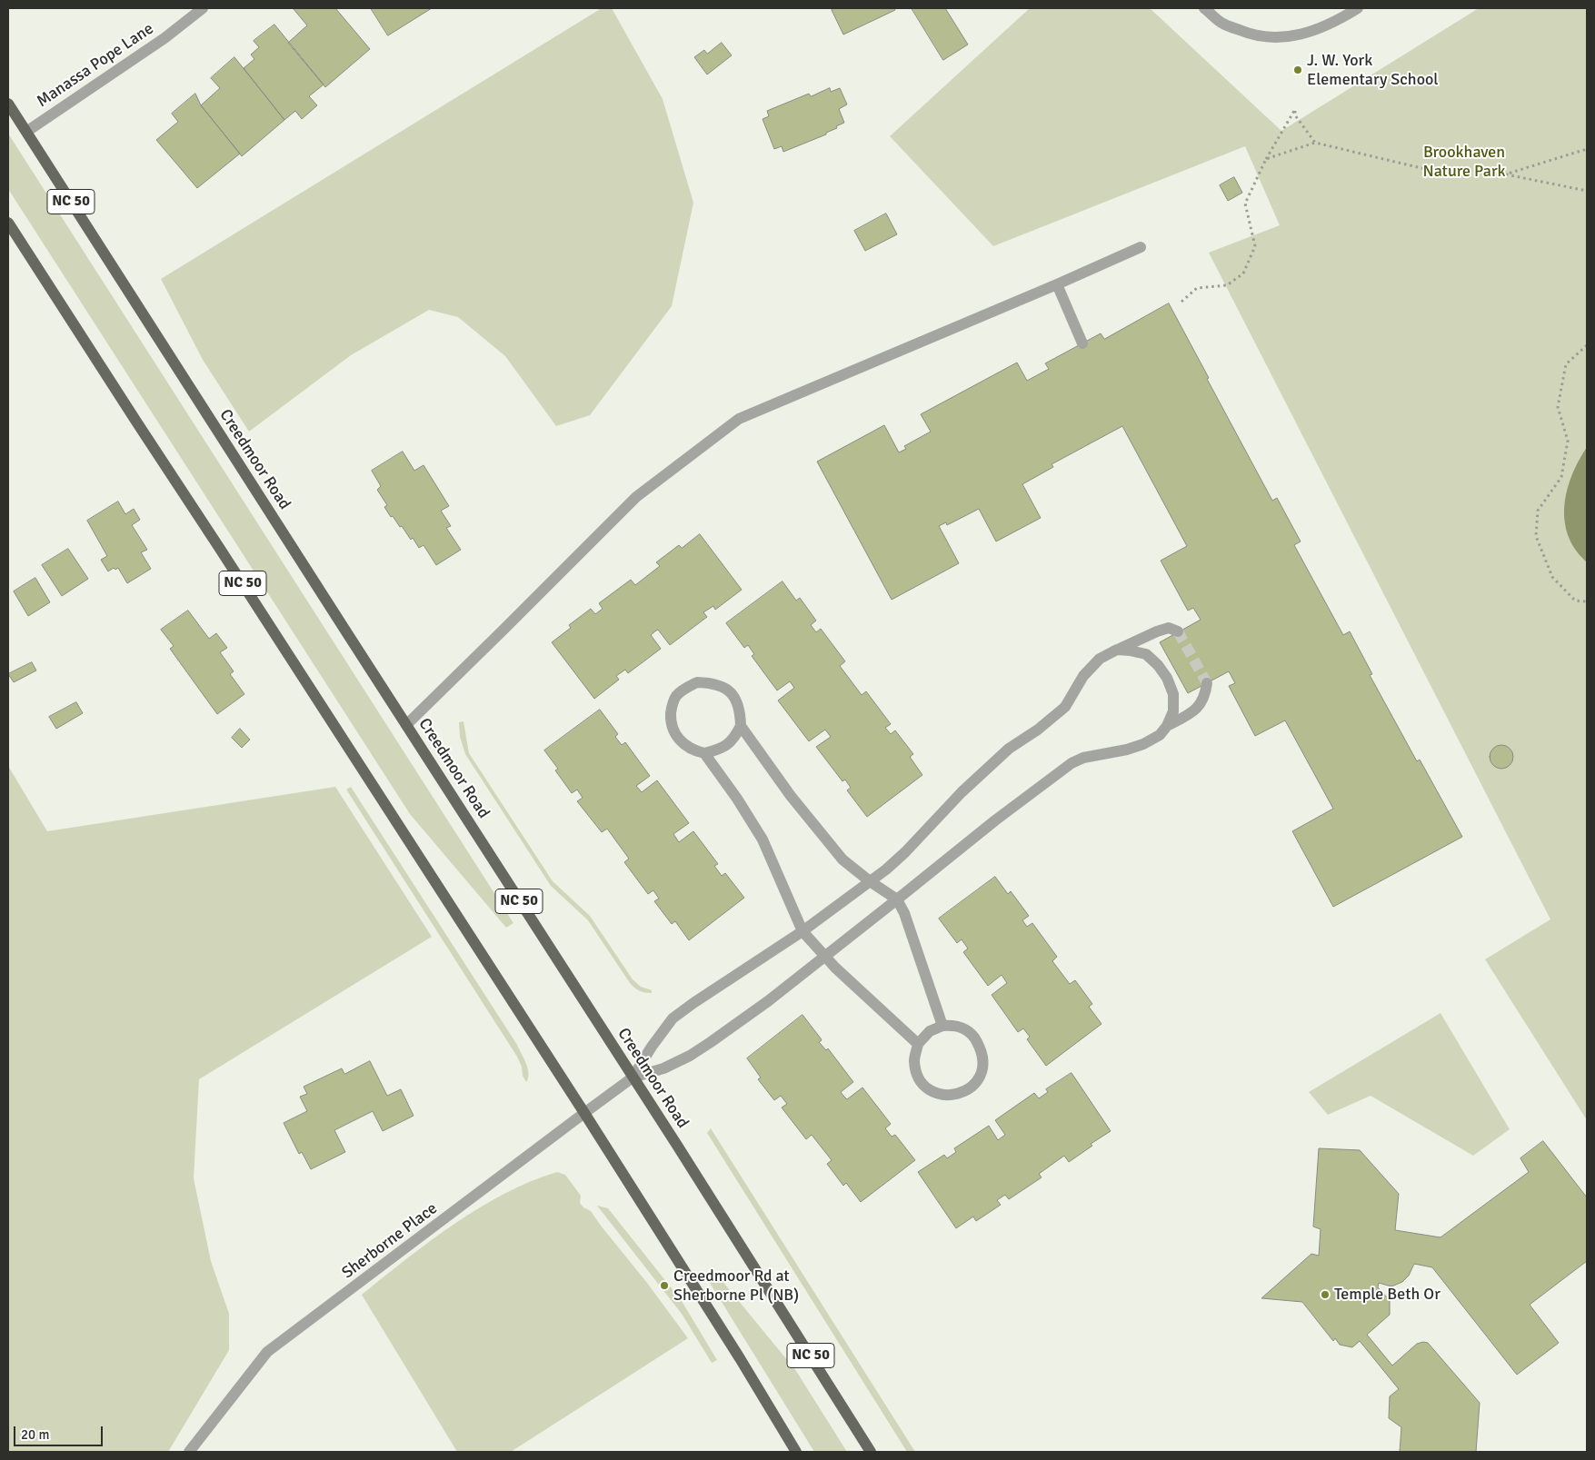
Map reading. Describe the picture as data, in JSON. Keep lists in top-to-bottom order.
{
  "streets": {
    "main road": ["NC 50", "Creedmoor Road"],
    "street": ["Manassa Pope Lane", "Sherborne Place"]
  },
  "crossings": [
    ["Manassa Pope Lane", "Creedmoor Road"],
    ["NC 50", "Sherborne Place"],
    ["Creedmoor Road", "Sherborne Place"]
  ],
  "parks": ["Brookhaven Nature Park"],
  "places": ["J. W. York Elementary School", "Creedmoor Rd at Sherborne Pl (NB)", "Temple Beth Or"],
  "scale_bar": "20 m"
}
